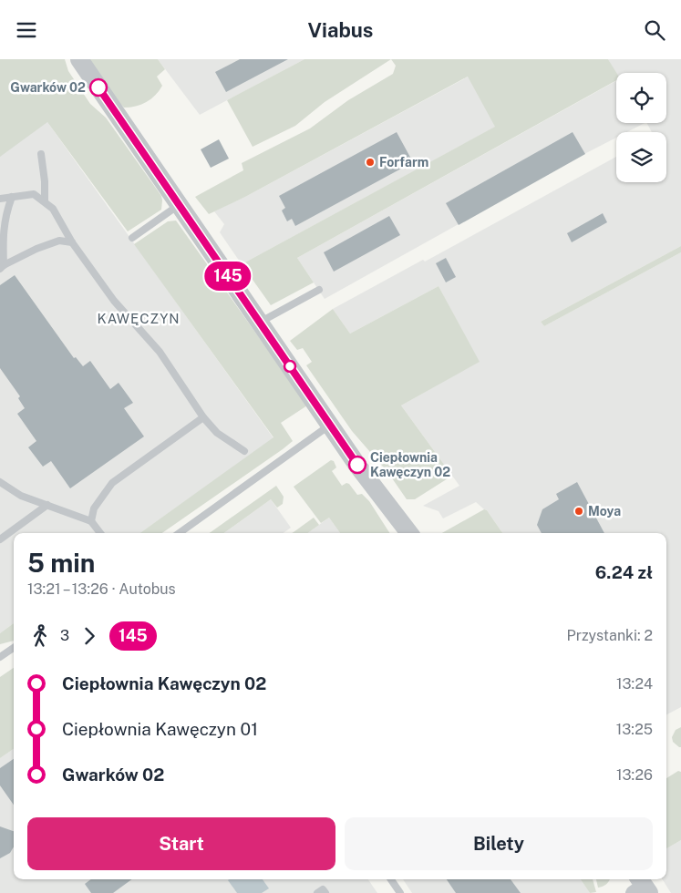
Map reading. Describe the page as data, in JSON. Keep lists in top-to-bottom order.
{
  "districts": ["KAWĘCZYN"],
  "places": [
    "Gwarków 02",
    "Forfarm",
    "Ciepłownia Kawęczyn 02",
    "Moya"
  ],
  "lines": ["bus line 145"],
  "page": {
    "header": "Viabus",
    "on_map": "145",
    "heading": ["5 min", "13:21 – 13:26 · Autobus", "6.24 zł"],
    "legs": ["3", "145", "Przystanki: 2"],
    "list": [
      {
        "name": "Ciepłownia Kawęczyn 02",
        "value": "13:24"
      },
      {
        "name": "Ciepłownia Kawęczyn 01",
        "value": "13:25"
      },
      {
        "name": "Gwarków 02",
        "value": "13:26"
      }
    ],
    "buttons": ["Start", "Bilety"]
  }
}
